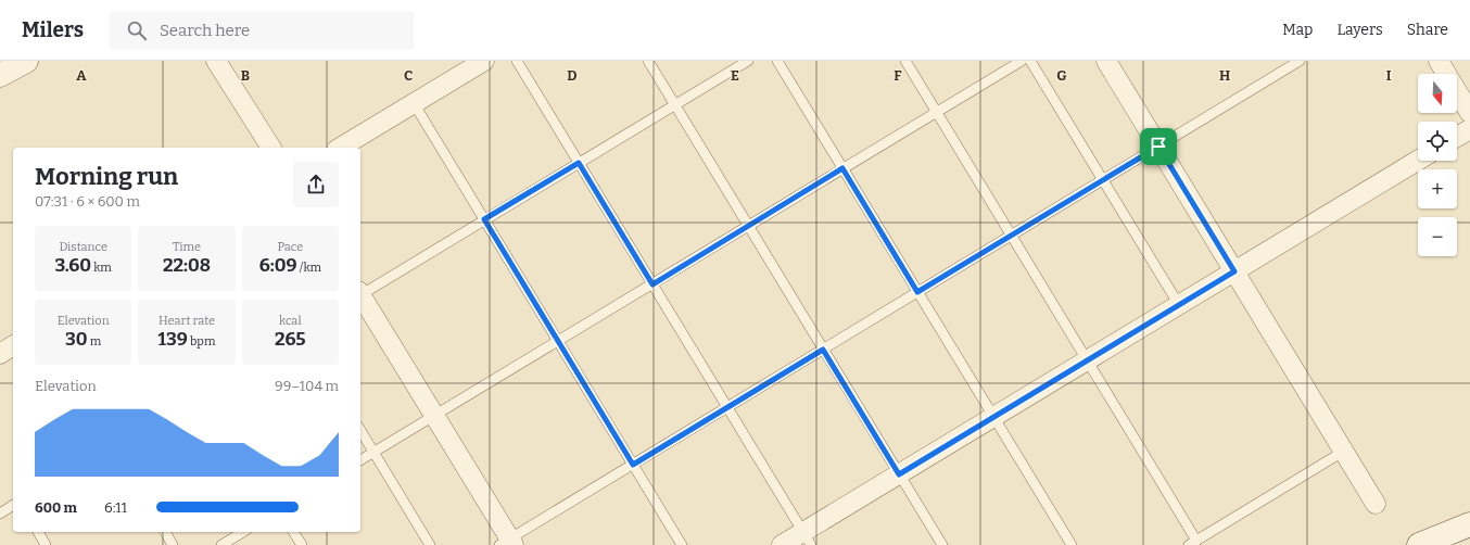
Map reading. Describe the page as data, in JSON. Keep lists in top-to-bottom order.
{
  "north": "bottom",
  "page": {
    "header": "Milers",
    "search": "Search here",
    "nav": ["Map", "Layers", "Share"],
    "map_buttons": ["+", "−"],
    "heading": ["Morning run", "07:31 · 6 × 600 m"],
    "stats": [
      ["Distance", "3.60 km"],
      ["Time", "22:08"],
      ["Pace", "6:09 /km"],
      ["Elevation", "30 m"],
      ["Heart rate", "139 bpm"],
      ["kcal", "265"]
    ],
    "chart": ["Elevation", "99–104 m"],
    "list": [
      {
        "name": "600 m",
        "note": "6:11"
      }
    ]
  },
  "grid": {
    "columns": [
      "A",
      "B",
      "C",
      "D",
      "E",
      "F",
      "G",
      "H",
      "I"
    ]
  }
}
